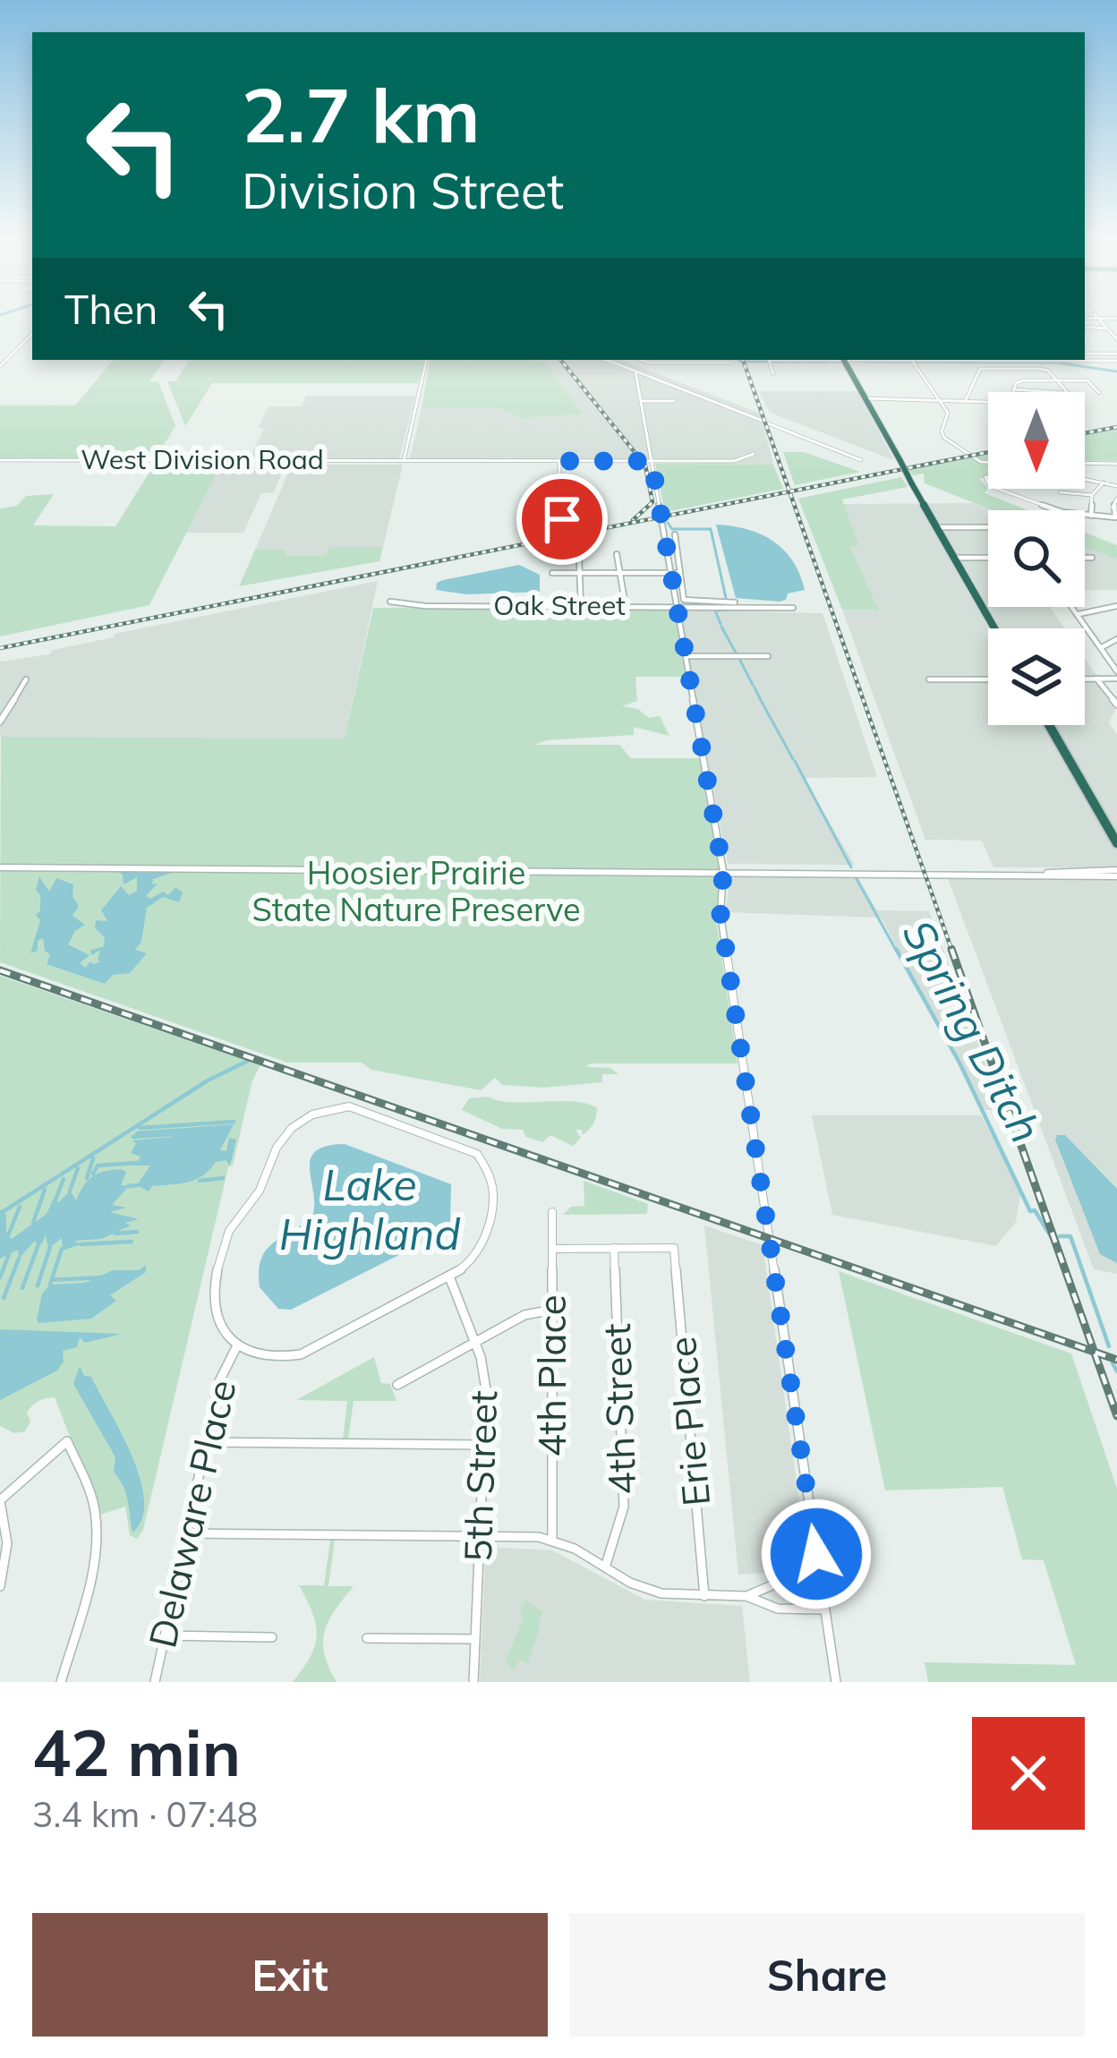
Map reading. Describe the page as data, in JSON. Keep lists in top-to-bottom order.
{
  "streets": {
    "street": [
      "West Division Road",
      "Oak Street",
      "4th Place",
      "4th Street",
      "Erie Place",
      "5th Street",
      "Delaware Place"
    ]
  },
  "crossings": [
    ["4th Street", "Erie Place"],
    ["5th Street", "Delaware Place"]
  ],
  "water": ["Spring Ditch", "Lake Highland"],
  "parks": ["Hoosier Prairie State Nature Preserve"],
  "north": "bottom",
  "page": {
    "turn": ["2.7 km", "Division Street"],
    "then": "Then",
    "heading": ["42 min", "3.4 km · 07:48"],
    "buttons": ["Exit", "Share"]
  }
}
